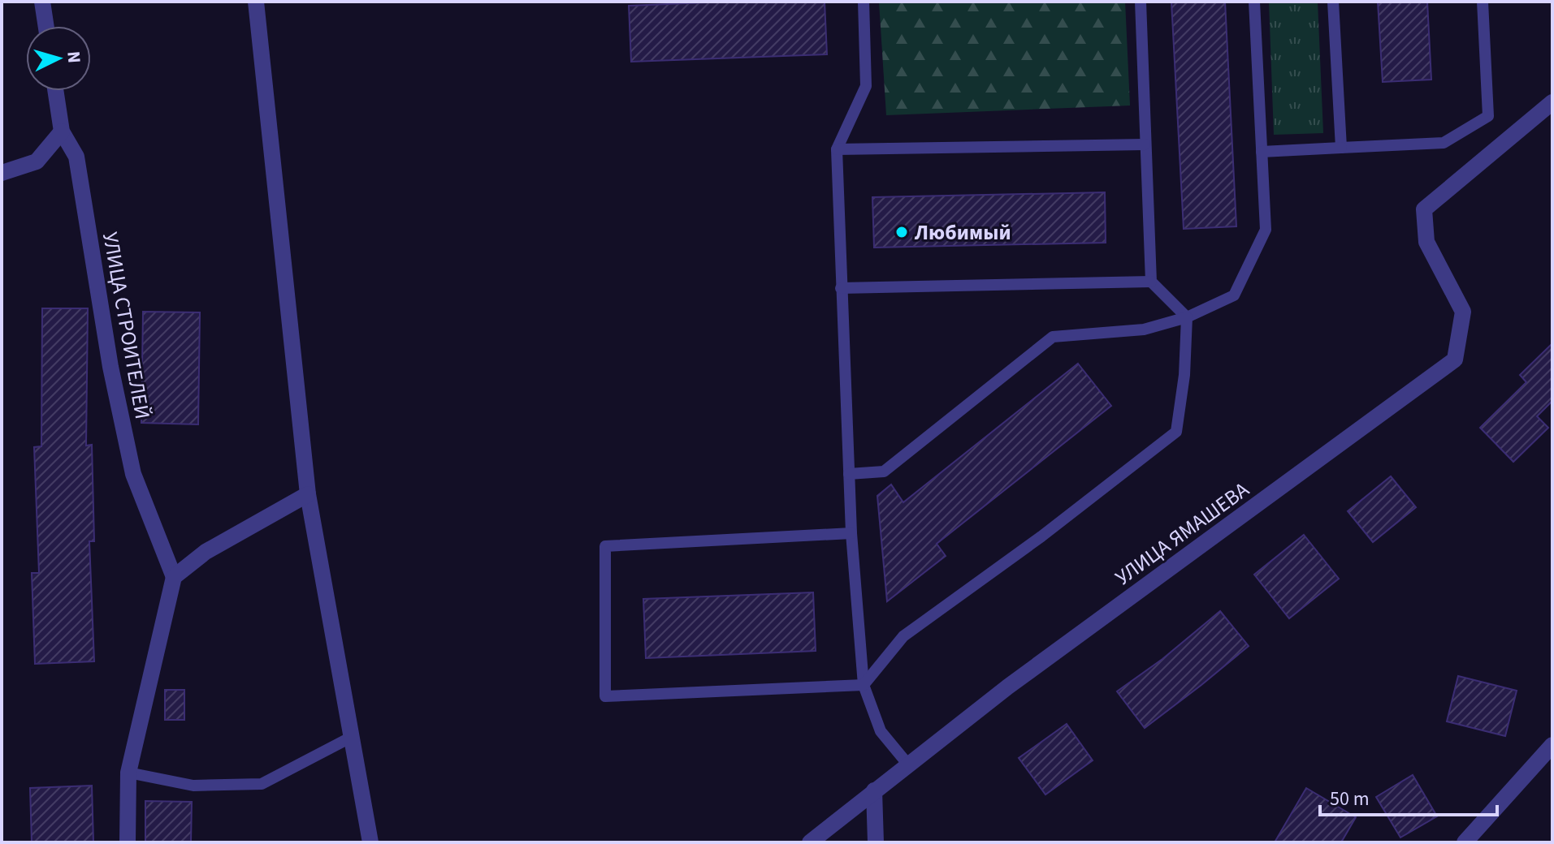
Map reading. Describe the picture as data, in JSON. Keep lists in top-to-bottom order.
{
  "streets": {
    "street": ["УЛИЦА СТРОИТЕЛЕЙ", "УЛИЦА ЯМАШЕВА"]
  },
  "places": ["Любимый"],
  "scale_bar": "50 m",
  "north": "right"
}
